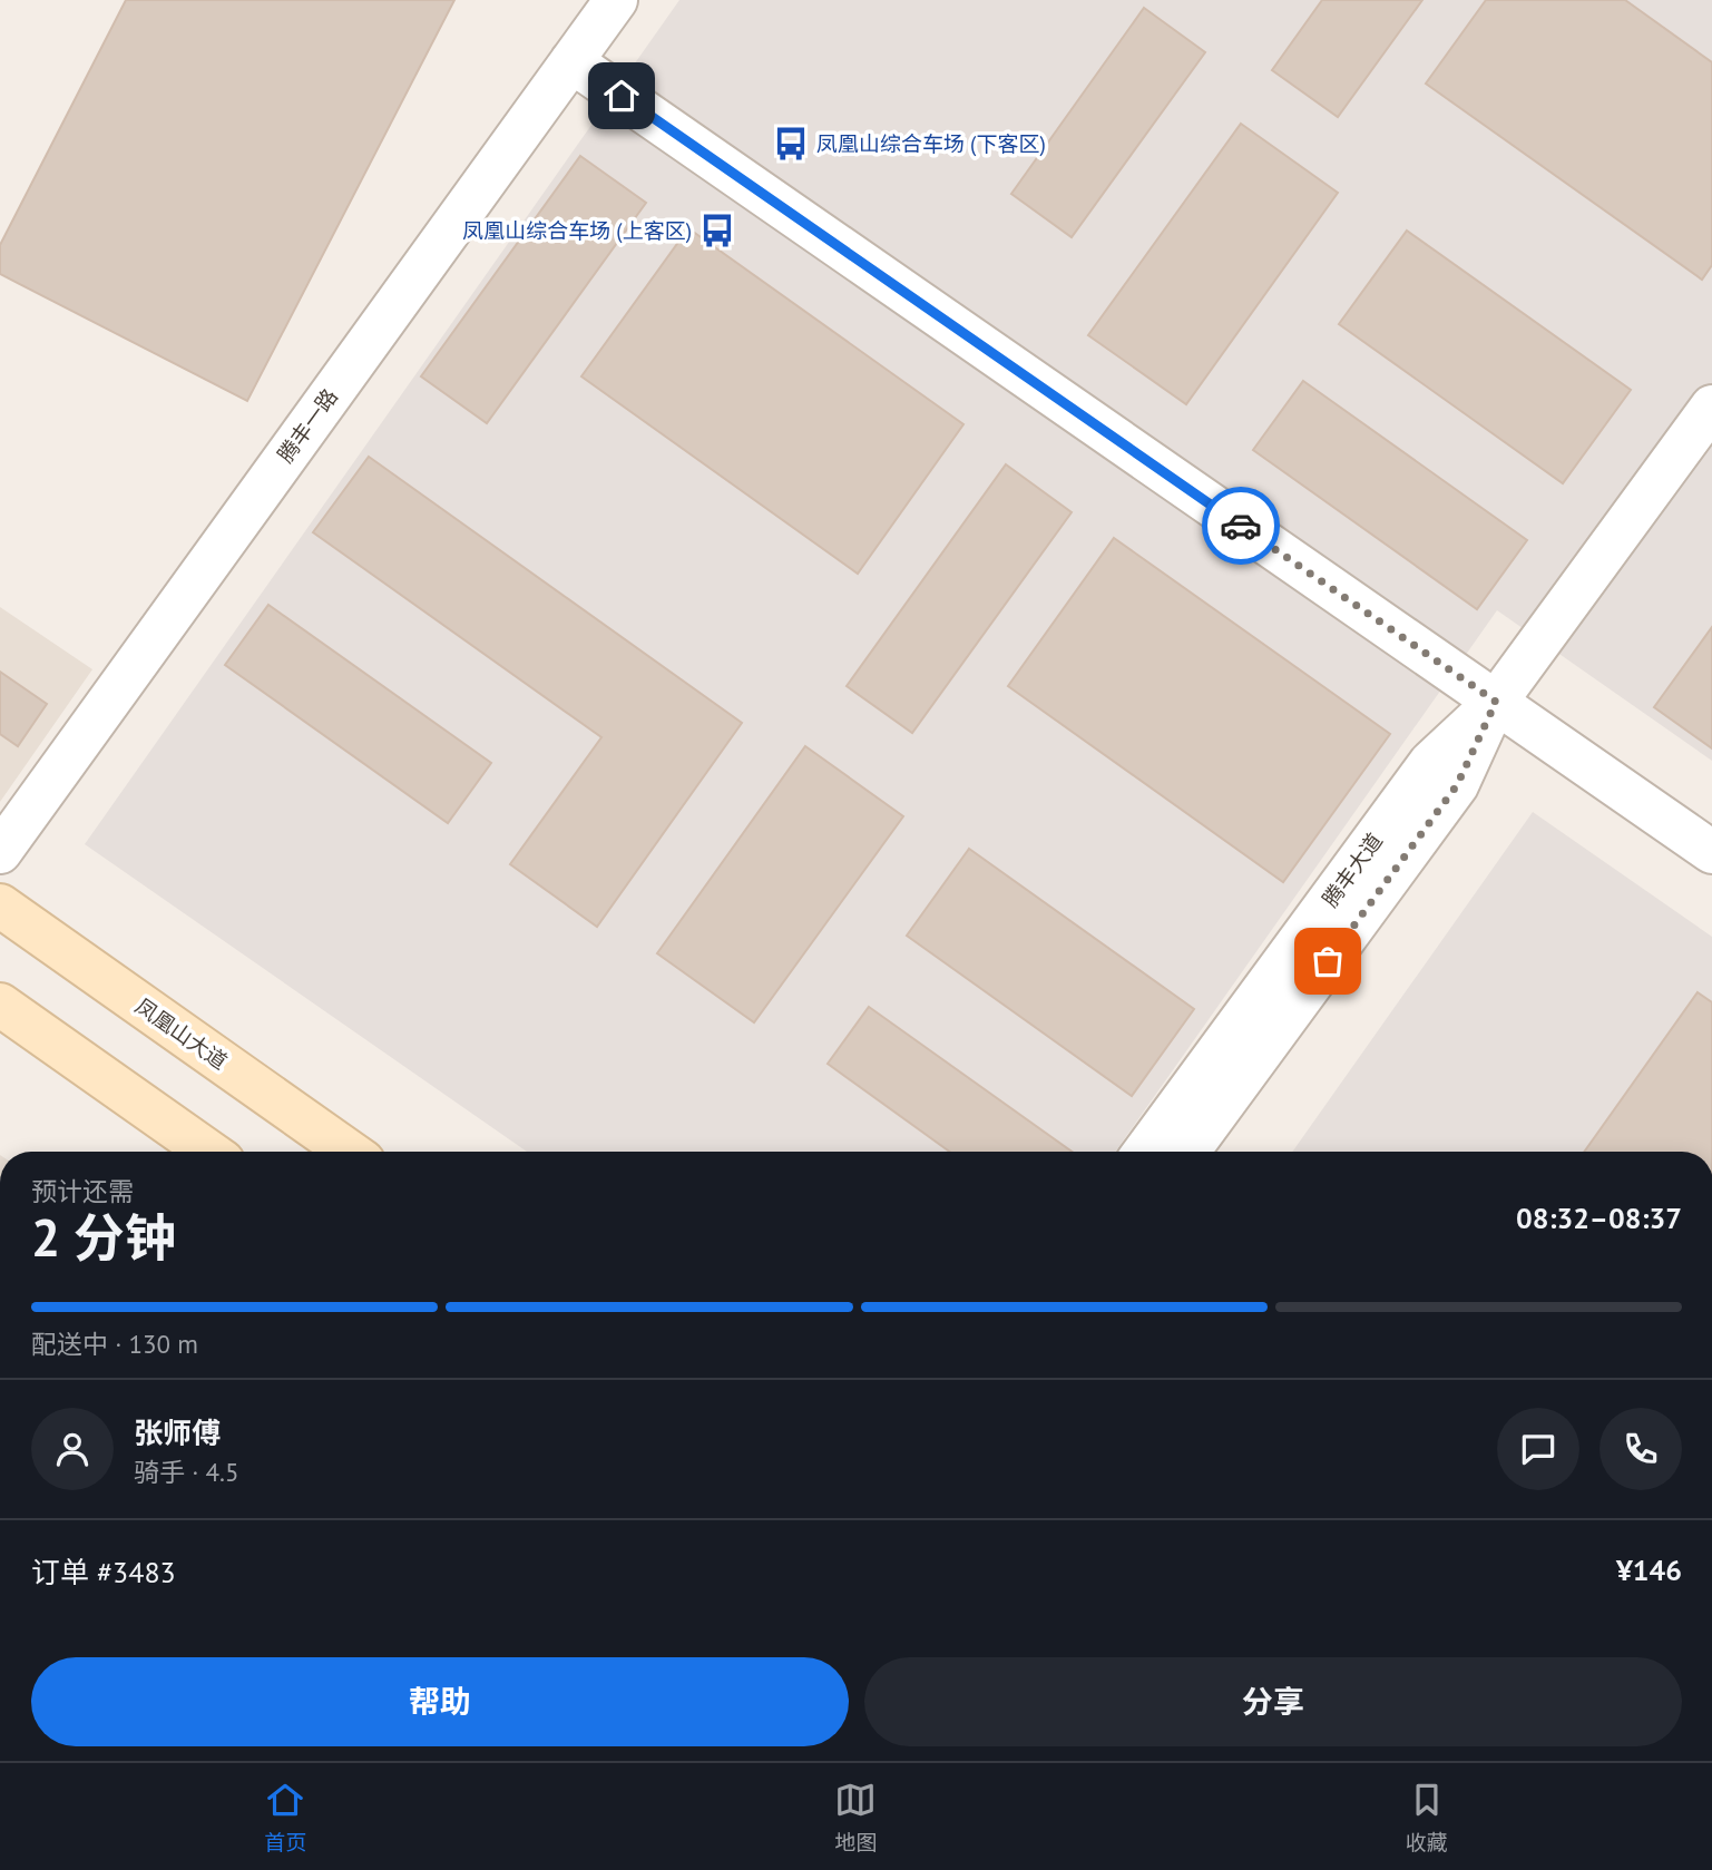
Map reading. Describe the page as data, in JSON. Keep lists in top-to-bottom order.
{
  "streets": {
    "main road": ["凤凰山大道"],
    "street": ["腾丰一路", "腾丰大道"]
  },
  "places": {
    "bus stop": ["凤凰山综合车场 (下客区)", "凤凰山综合车场 (上客区)"]
  },
  "page": {
    "heading": ["2 分钟", "预计还需", "08:32–08:37"],
    "panel": [
      "张师傅",
      "骑手 · 4.5",
      "订单 #3483",
      "¥146"
    ],
    "bar": "配送中 · 130 m",
    "buttons": ["帮助", "分享"],
    "tabs": ["首页", "地图", "收藏"]
  }
}
